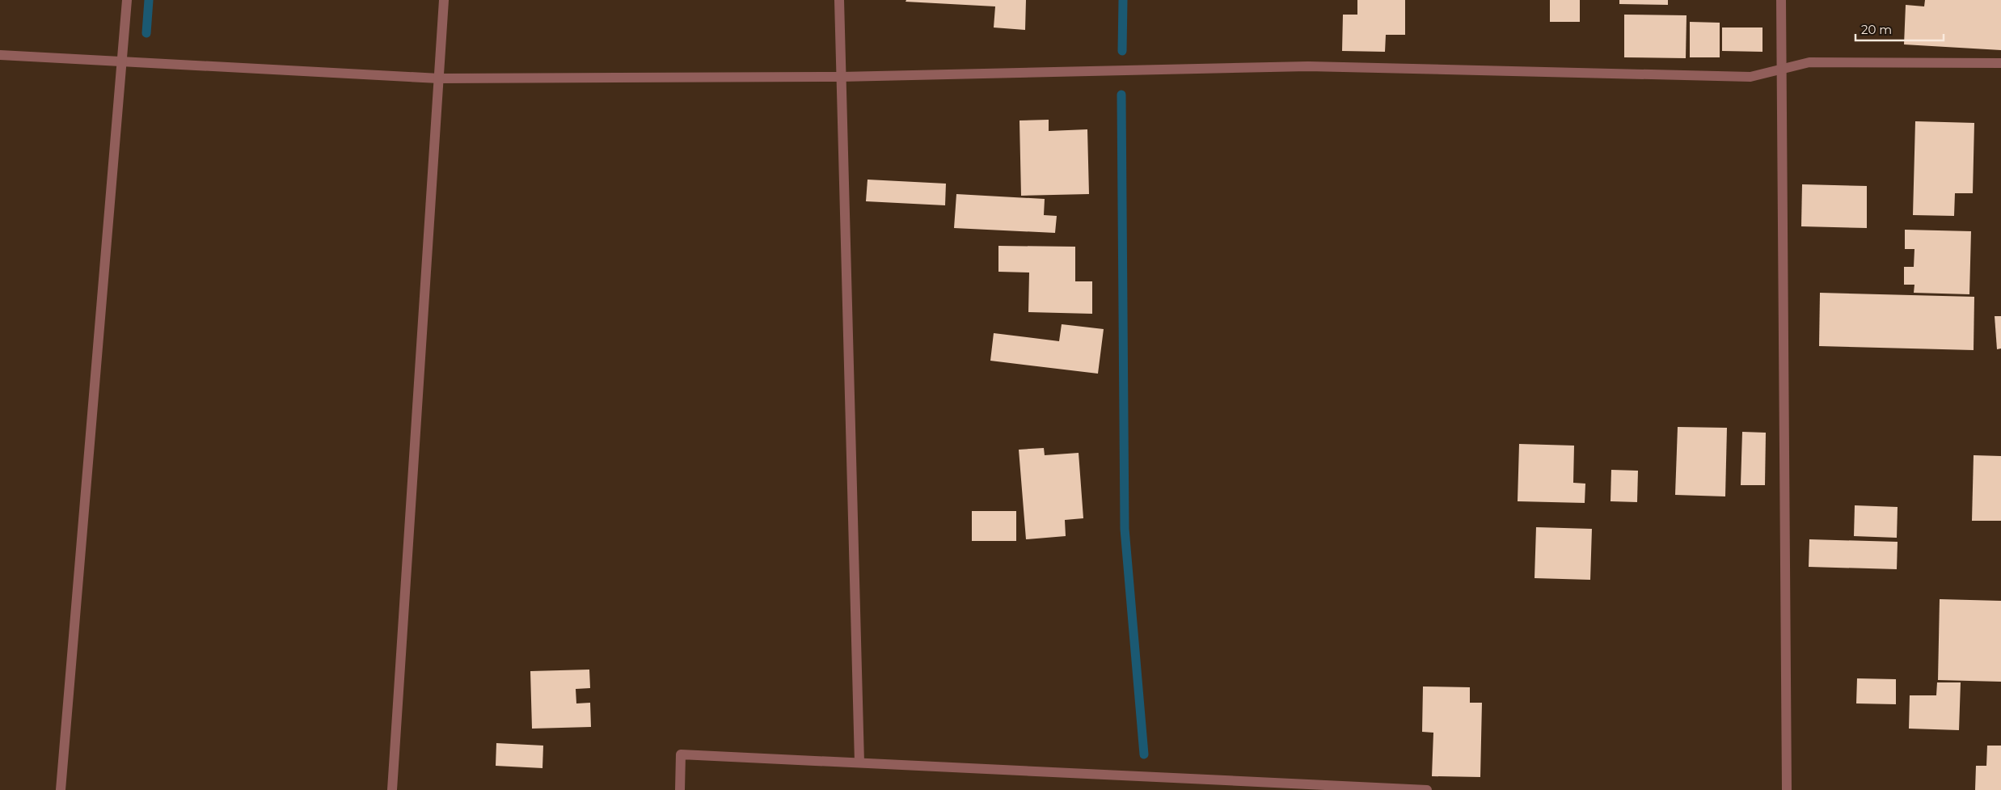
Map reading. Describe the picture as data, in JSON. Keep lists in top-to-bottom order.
{
  "scale_bar": "20 m"
}
